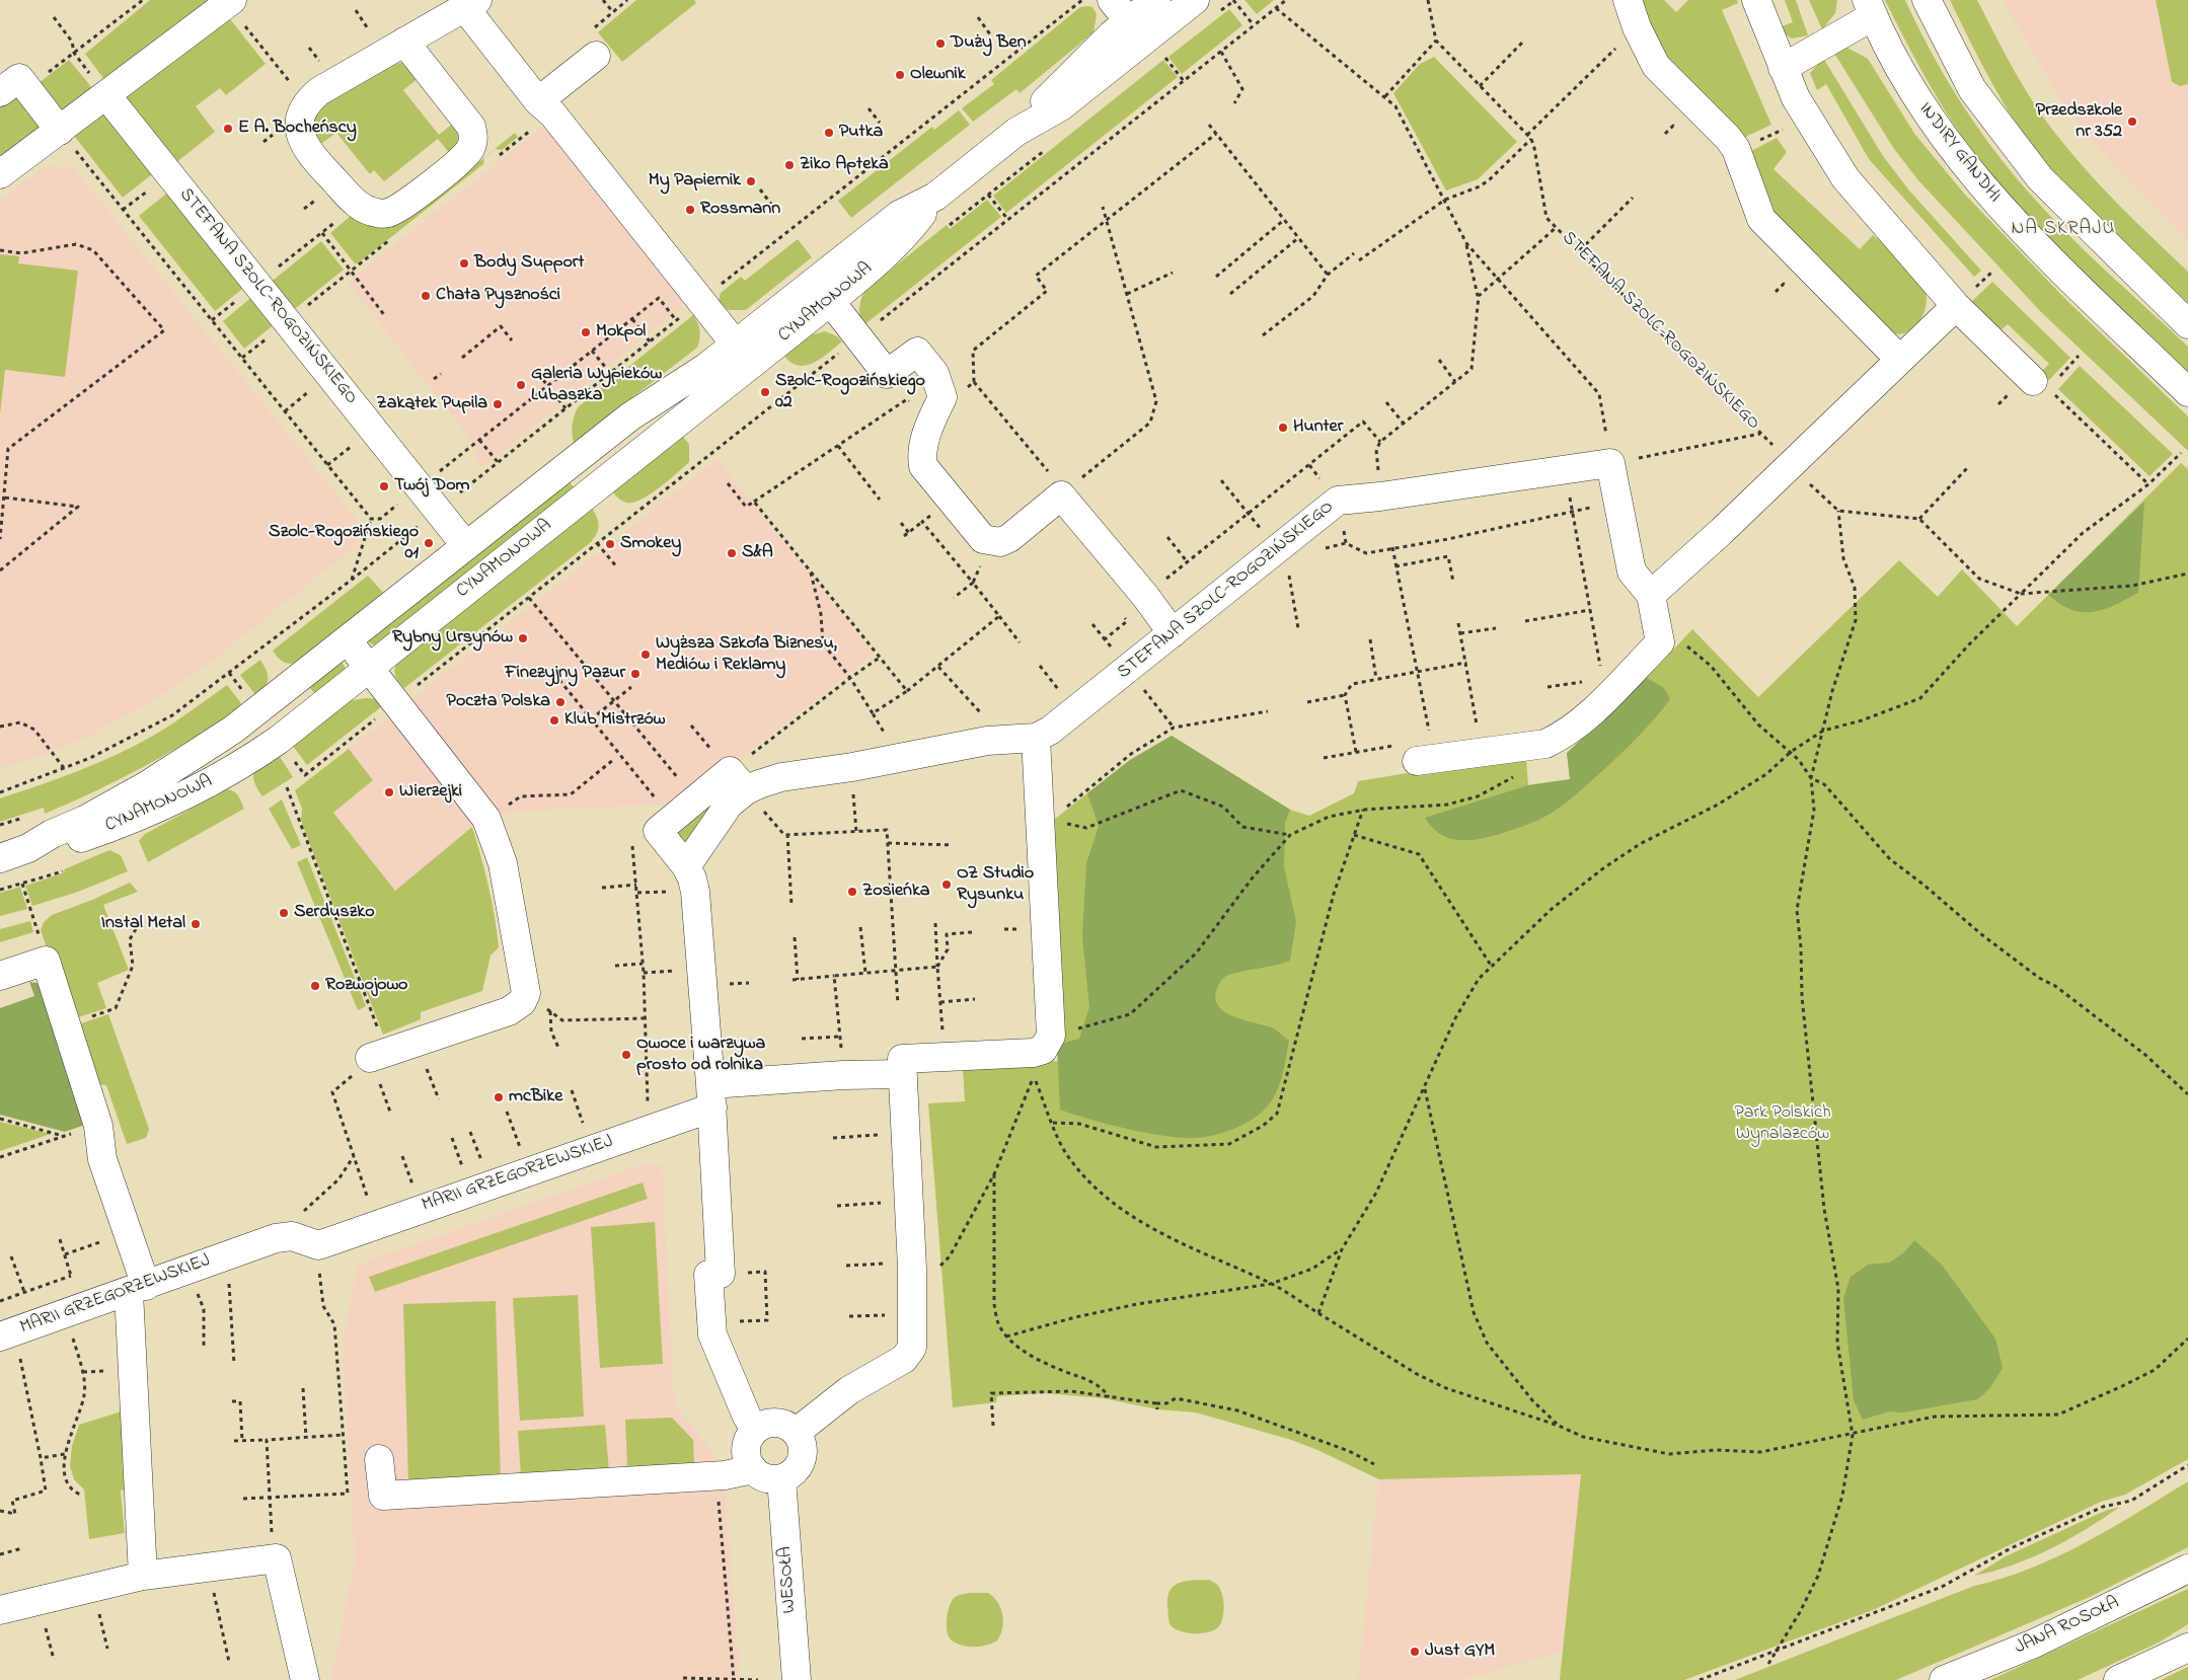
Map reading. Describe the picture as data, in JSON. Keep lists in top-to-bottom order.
{
  "streets": {
    "street": [
      "INDIRY GANDHI",
      "STEFANA SZOLC-ROGOZIŃSKIEGO",
      "CYNAMONOWA",
      "MARII GRZEGORZEWSKIEJ",
      "WESOŁA",
      "JANA ROSOŁA"
    ]
  },
  "crossings": [
    ["STEFANA SZOLC-ROGOZIŃSKIEGO", "CYNAMONOWA"]
  ],
  "districts": ["NA SKRAJU"],
  "parks": ["Park Polskich Wynalazców"],
  "places": [
    "Duży Ben",
    "Olewnik",
    "Przedszkole nr 352",
    "E A. Bocheńscy",
    "Putka",
    "Ziko Apteka",
    "My Papiernik",
    "Rossmann",
    "Body Support",
    "Chata Pyszności",
    "Mokpol",
    "Galeria Wypieków Lubaszka",
    "Szolc-Rogozińskiego 02",
    "Zakątek Pupila",
    "Hunter",
    "Twój Dom",
    "Szolc-Rogozińskiego 01",
    "Smokey",
    "S&A",
    "Rybny Ursynów",
    "Wyższa Szkoła Biznesu, Mediów i Reklamy",
    "Finezyjny Pazur",
    "Poczta Polska",
    "Klub Mistrzów",
    "Wierzejki",
    "OZ Studio Rysunku",
    "Zosieńka",
    "Serduszko",
    "Instal Metal",
    "Rozwojowo",
    "Owoce i warzywa prosto od rolnika",
    "mcBike",
    "Just GYM"
  ]
}
